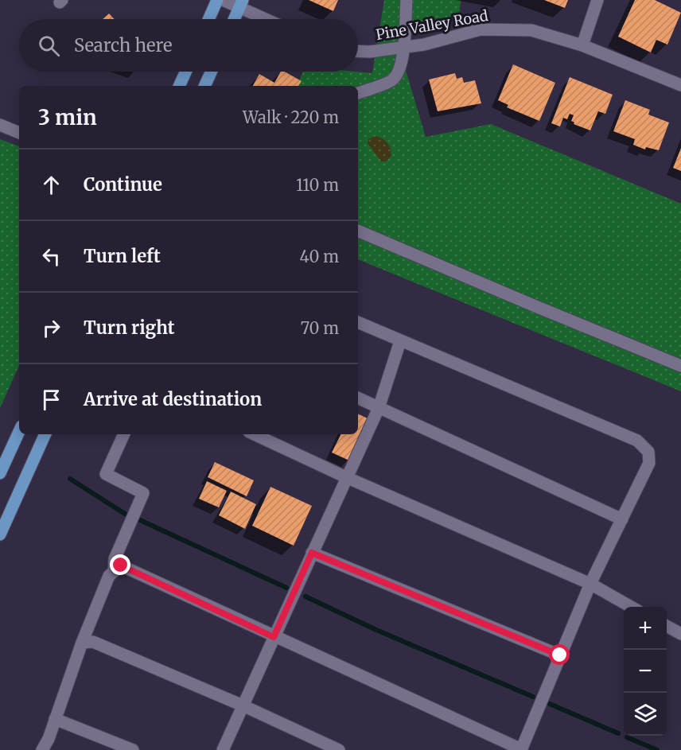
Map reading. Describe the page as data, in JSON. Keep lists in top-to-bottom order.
{
  "streets": {
    "street": ["Pine Valley Road"]
  },
  "page": {
    "search": "Search here",
    "heading": ["3 min", "Walk · 220 m"],
    "list": [
      ["Continue", "110 m"],
      ["Turn left", "40 m"],
      ["Turn right", "70 m"],
      "Arrive at destination"
    ],
    "map_buttons": ["+", "−"]
  }
}
